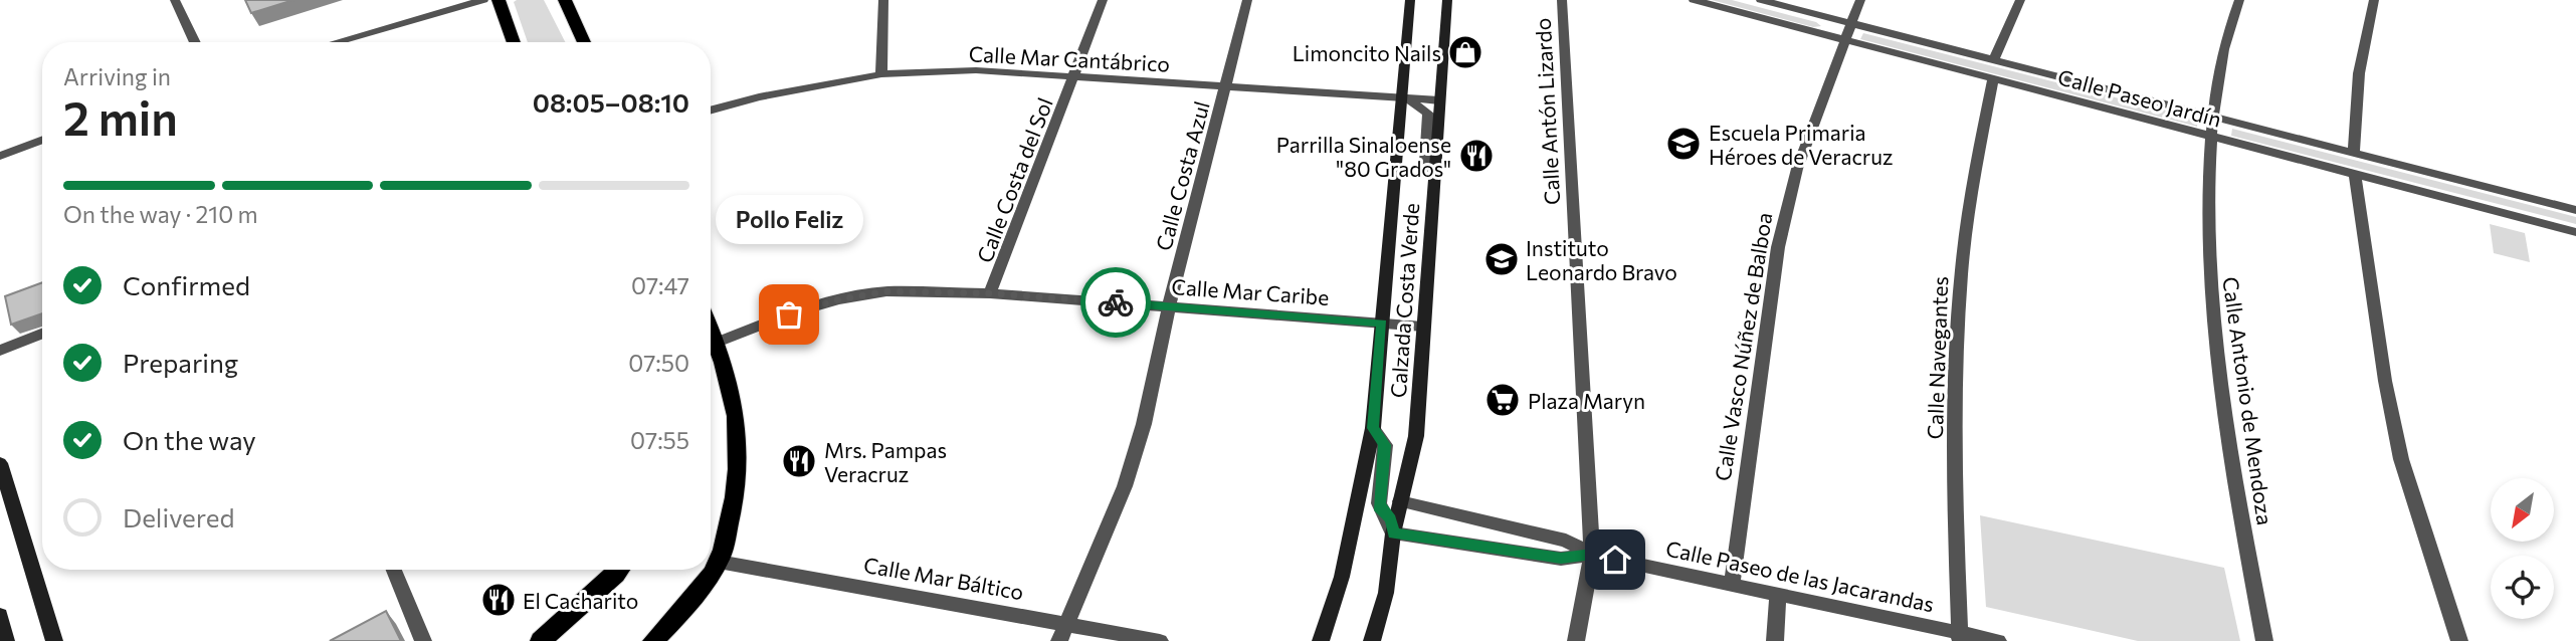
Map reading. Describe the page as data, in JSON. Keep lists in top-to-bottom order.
{
  "streets": {
    "main road": ["Calzada Costa Verde"],
    "street": [
      "Calle Mar Cantábrico",
      "Calle Paseo Jardín",
      "Calle Antón Lizardo",
      "Calle Costa Azul",
      "Calle Costa del Sol",
      "Calle Mar Caribe",
      "Calle Vasco Núñez de Balboa",
      "Calle Navegantes",
      "Calle Antonio de Mendoza",
      "Calle Paseo de las Jacarandas",
      "Calle Mar Báltico"
    ]
  },
  "crossings": [
    ["Calle Mar Cantábrico", "Calle Costa Azul"],
    ["Calle Mar Cantábrico", "Calle Costa del Sol"],
    ["Calle Mar Cantábrico", "Calzada Costa Verde"],
    ["Calle Paseo Jardín", "Calle Vasco Núñez de Balboa"],
    ["Calle Paseo Jardín", "Calle Navegantes"],
    ["Calle Paseo Jardín", "Calle Antonio de Mendoza"],
    ["Calle Antón Lizardo", "Calle Paseo de las Jacarandas"],
    ["Calle Costa Azul", "Calle Mar Caribe"],
    ["Calle Costa Azul", "Calle Mar Báltico"],
    ["Calle Costa del Sol", "Calle Mar Caribe"],
    ["Calle Mar Caribe", "Calzada Costa Verde"],
    ["Calzada Costa Verde", "Calle Paseo de las Jacarandas"],
    ["Calle Vasco Núñez de Balboa", "Calle Paseo de las Jacarandas"],
    ["Calle Navegantes", "Calle Paseo de las Jacarandas"]
  ],
  "places": {
    "shop": ["Limoncito Nails"],
    "school or university": ["Escuela Primaria Héroes de Veracruz", "Instituto Leonardo Bravo"],
    "restaurant": ["Parrilla Sinaloense \"80 Grados\"", "Mrs. Pampas Veracruz", "El Cacharito"],
    "other": ["Pollo Feliz"],
    "supermarket": ["Plaza Maryn"]
  },
  "north": "bottom left",
  "page": {
    "heading": ["2 min", "Arriving in", "08:05–08:10"],
    "bar": "On the way · 210 m",
    "bubble": "Pollo Feliz",
    "list": [
      ["Confirmed", "07:47"],
      ["Preparing", "07:50"],
      ["On the way", "07:55"],
      "Delivered"
    ]
  }
}
